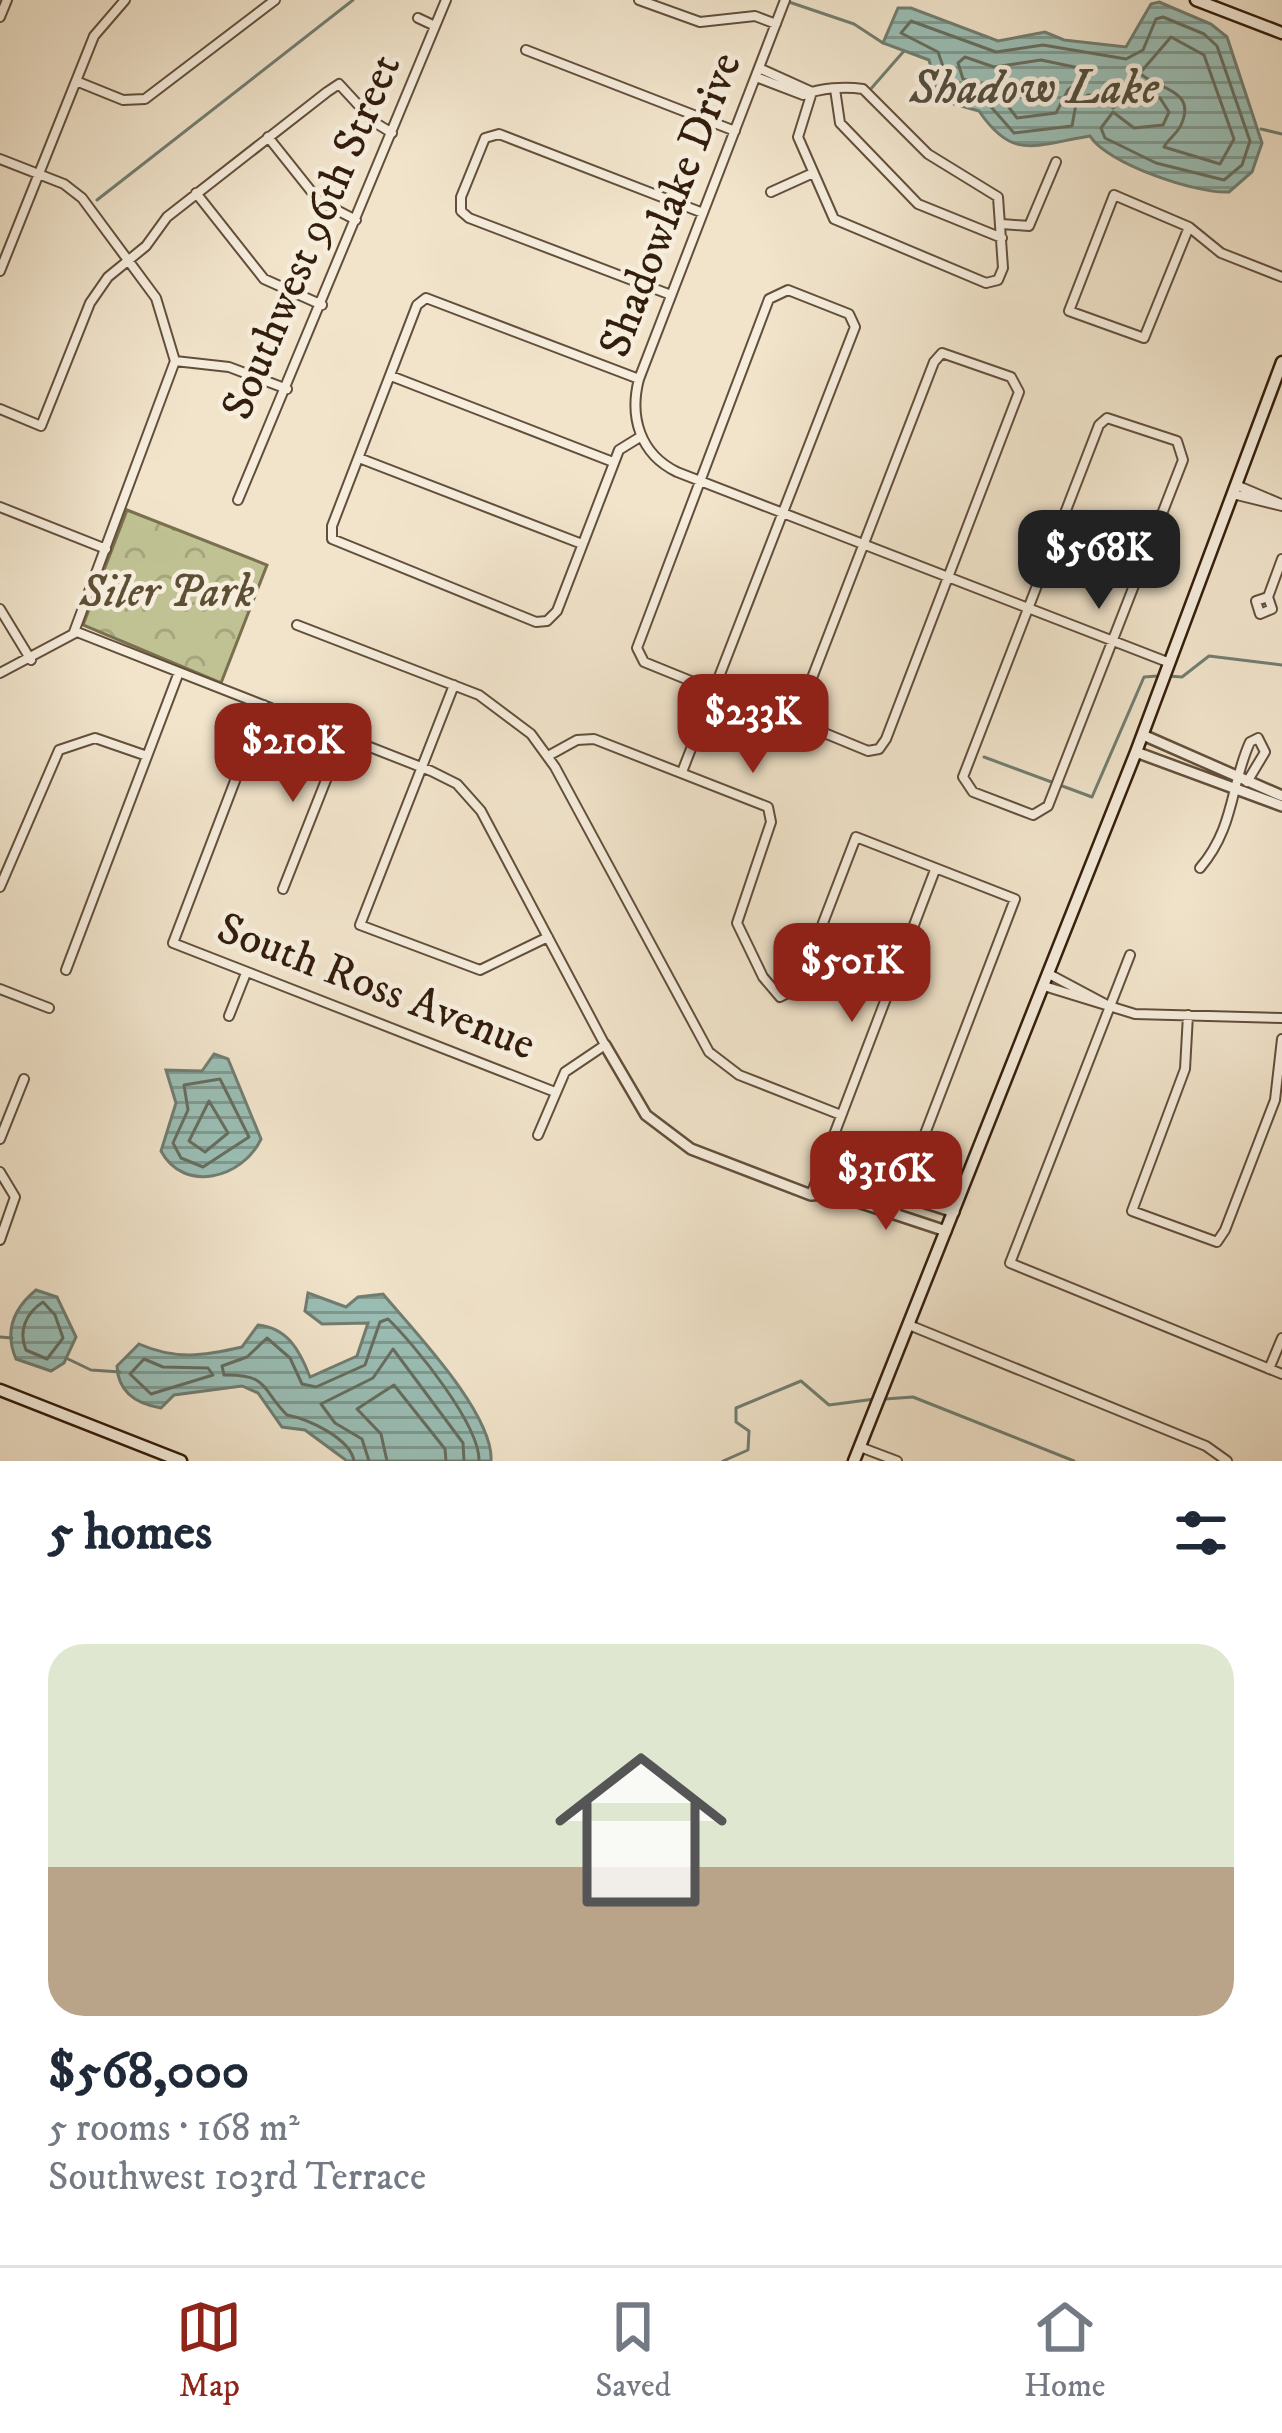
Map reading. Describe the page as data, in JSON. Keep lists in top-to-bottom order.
{
  "streets": {
    "street": ["Shadowlake Drive", "Southwest 96th Street", "South Ross Avenue"]
  },
  "water": ["Shadow Lake"],
  "parks": ["Siler Park"],
  "page": {
    "price": [
      "$568K",
      "$233K",
      "$210K",
      "$501K",
      "$316K"
    ],
    "heading": "5 homes",
    "list": [
      {
        "name": "$568,000",
        "note": "5 rooms · 168 m² · Southwest 103rd Terrace"
      }
    ],
    "tabs": ["Map", "Saved", "Home"]
  }
}
